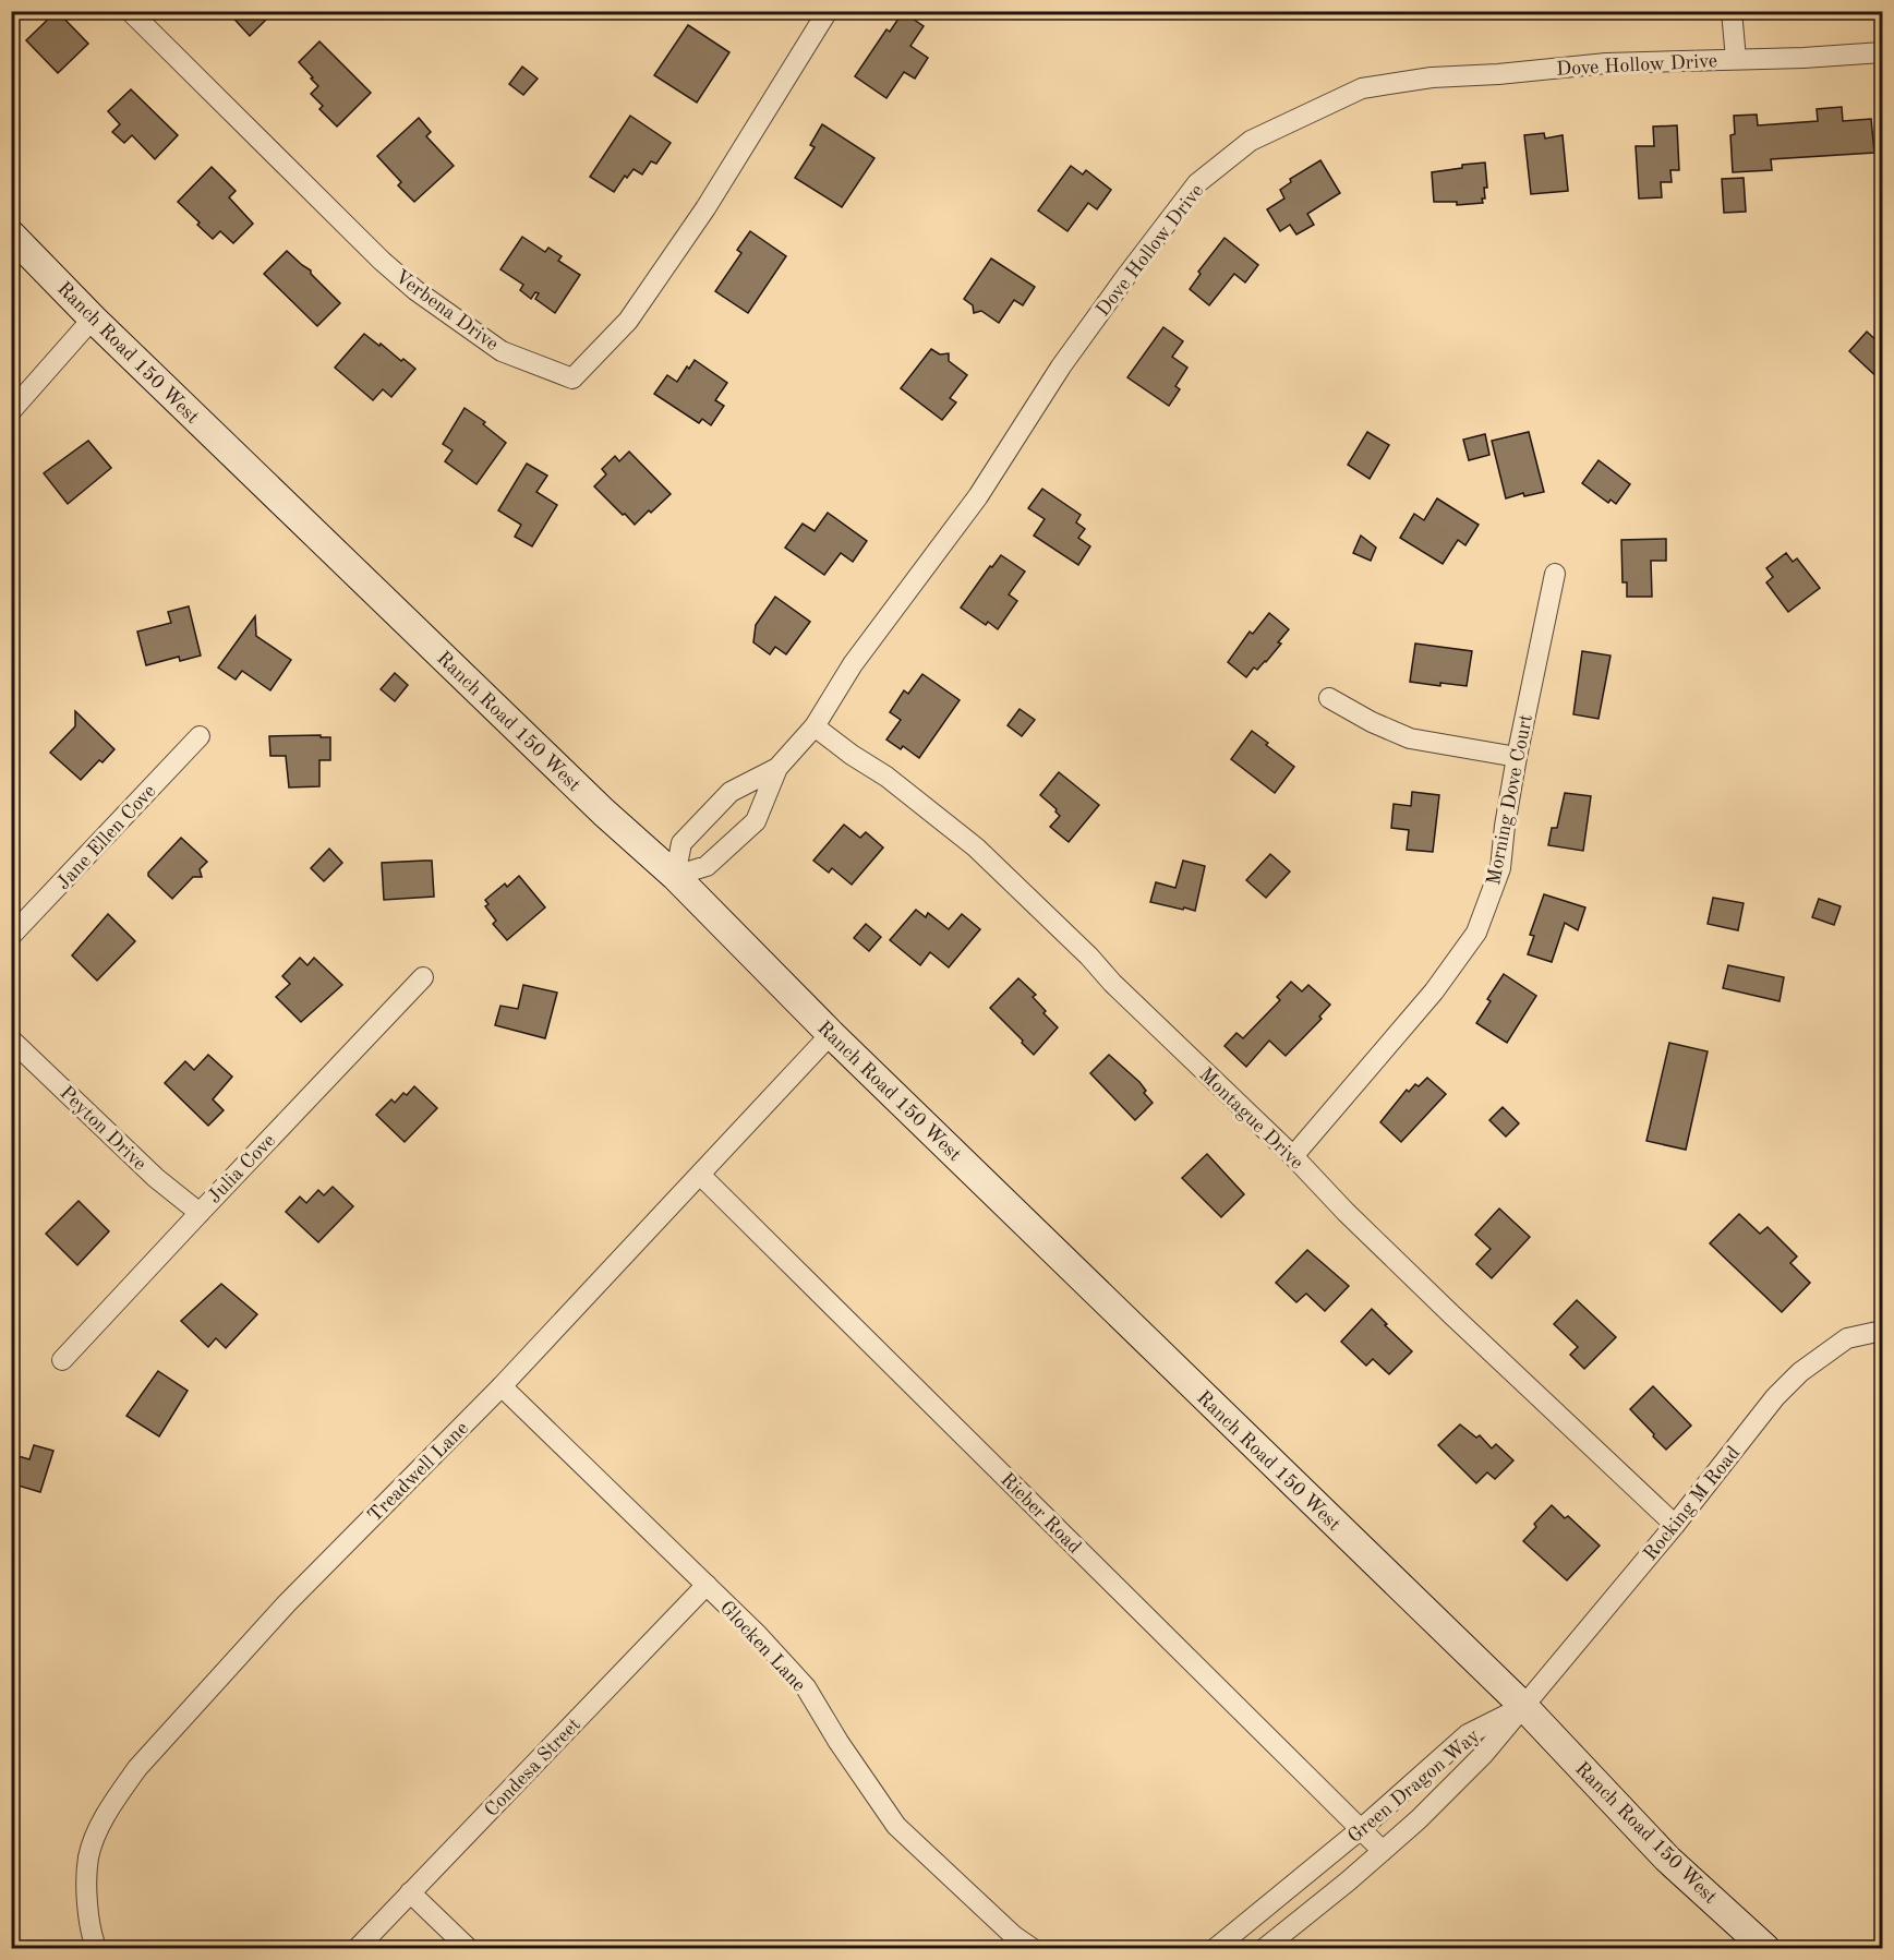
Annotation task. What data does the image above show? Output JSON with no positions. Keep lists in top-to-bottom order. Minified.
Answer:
{"streets":{"main road":["Ranch Road 150 West"],"street":["Dove Hollow Drive","Verbena Drive","Morning Dove Court","Jane Ellen Cove","Montague Drive","Peyton Drive","Julia Cove","Treadwell Lane","Rocking M Road","Rieber Road","Glocken Lane","Condesa Street","Green Dragon Way"]},"crossings":[["Dove Hollow Drive","Ranch Road 150 West"],["Dove Hollow Drive","Montague Drive"],["Ranch Road 150 West","Treadwell Lane"],["Ranch Road 150 West","Rocking M Road"],["Ranch Road 150 West","Green Dragon Way"],["Morning Dove Court","Montague Drive"],["Montague Drive","Rocking M Road"],["Peyton Drive","Julia Cove"],["Treadwell Lane","Rieber Road"],["Treadwell Lane","Glocken Lane"],["Rocking M Road","Green Dragon Way"],["Rieber Road","Green Dragon Way"],["Glocken Lane","Condesa Street"]]}
